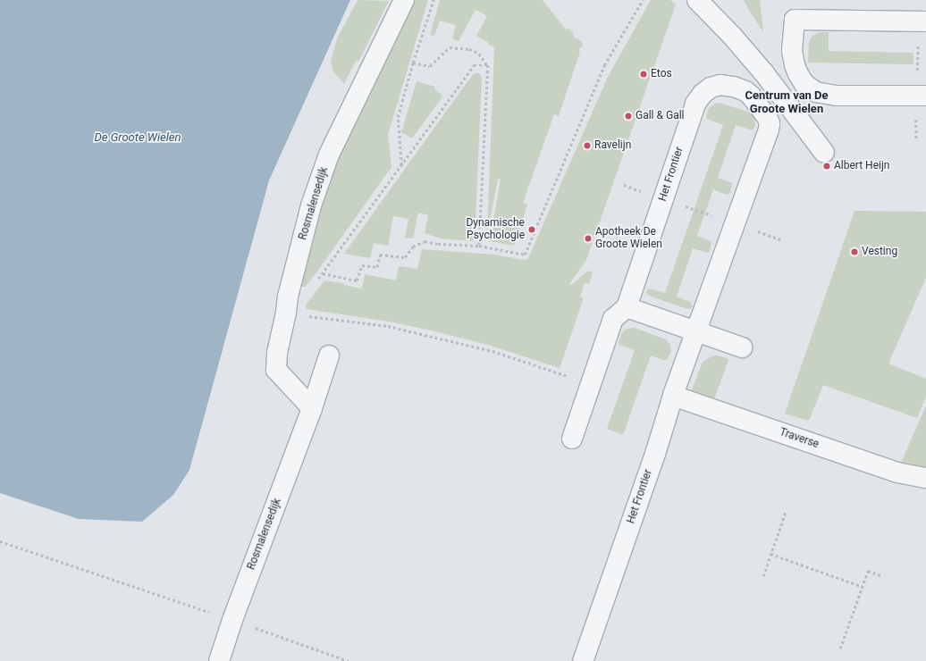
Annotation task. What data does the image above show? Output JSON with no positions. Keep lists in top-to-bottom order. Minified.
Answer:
{"streets":{"street":["Het Frontier","Rosmalensedijk","Traverse"]},"crossings":[["Het Frontier","Traverse"]],"districts":["Centrum van De Groote Wielen"],"water":["De Groote Wielen"],"places":["Etos","Gall & Gall","Ravelijn","Albert Heijn","Dynamische Psychologie","Apotheek De Groote Wielen","Vesting"]}
